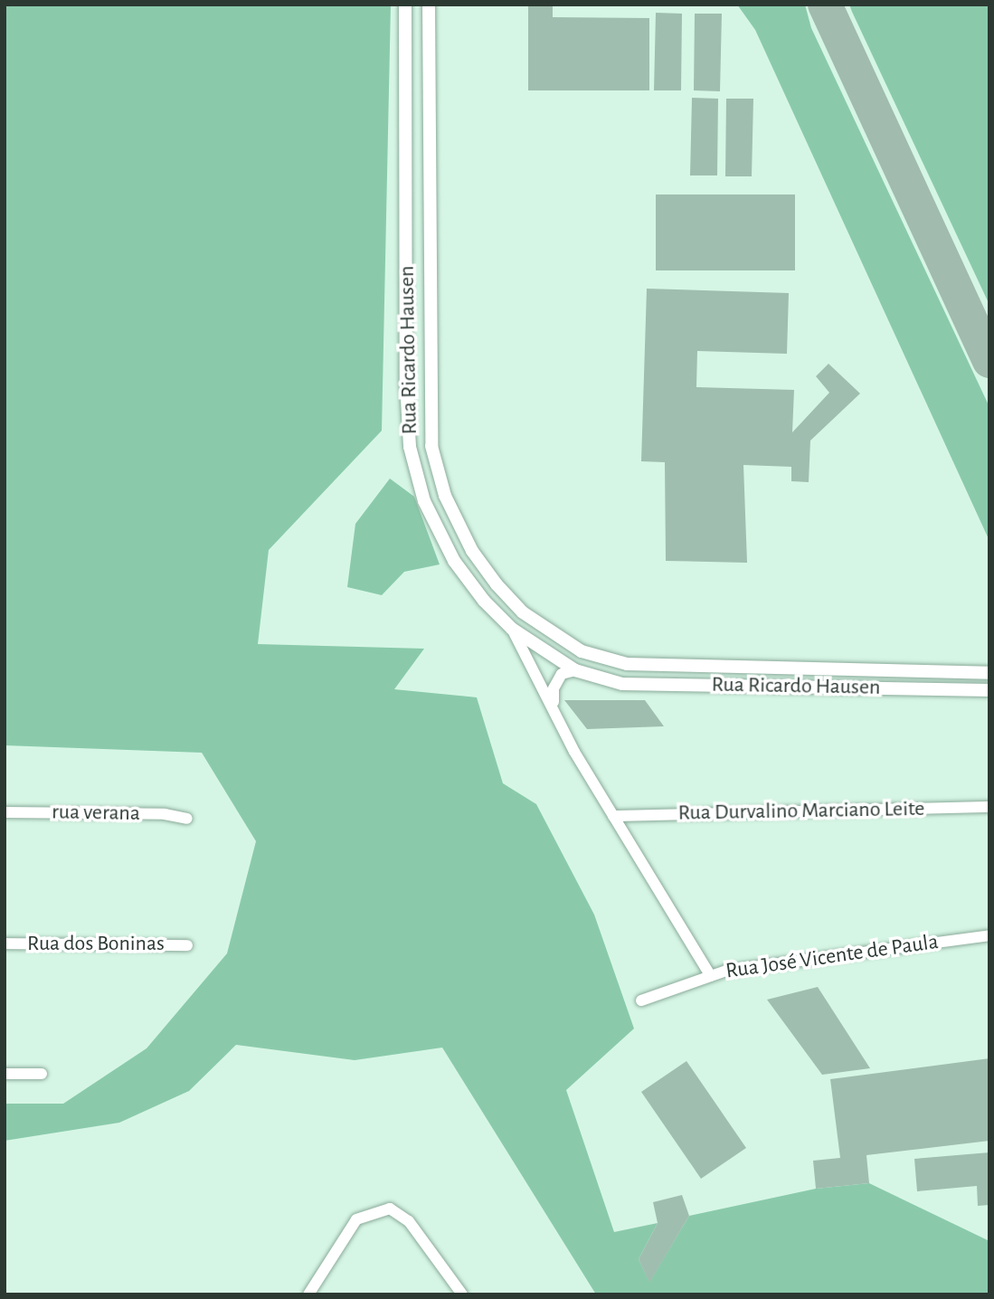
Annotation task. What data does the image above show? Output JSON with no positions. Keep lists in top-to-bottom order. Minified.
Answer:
{"streets":{"street":["Rua Ricardo Hausen","Rua Durvalino Marciano Leite","rua verana","Rua dos Boninas","Rua José Vicente de Paula"]}}
